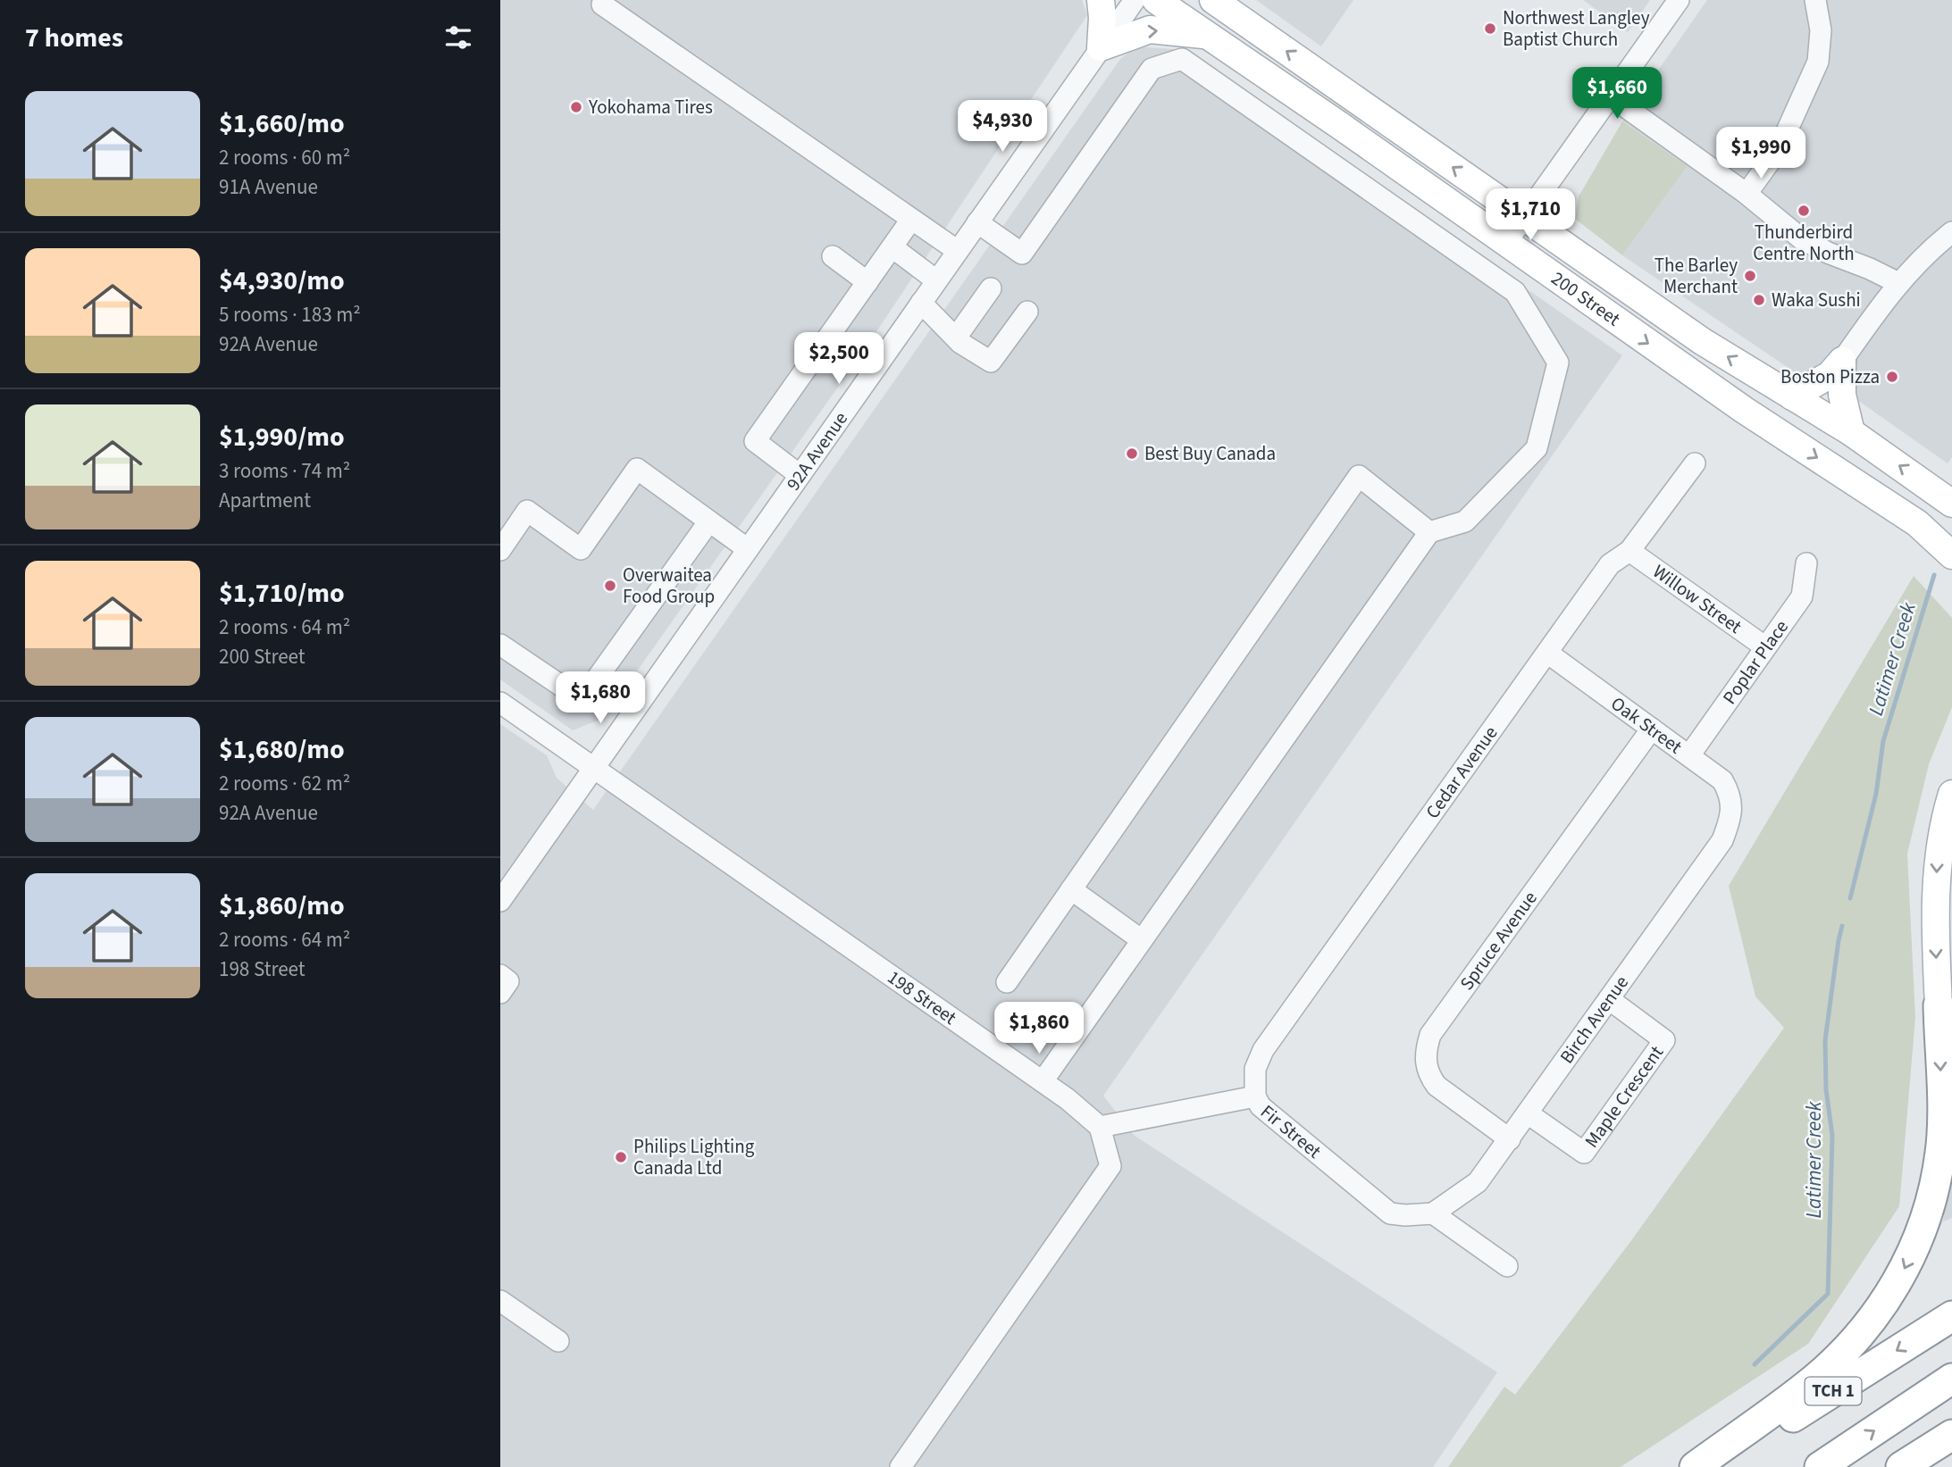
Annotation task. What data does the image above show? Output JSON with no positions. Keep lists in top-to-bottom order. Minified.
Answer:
{"streets":{"highway":["TCH 1"],"main road":["200 Street"],"street":["92A Avenue","Willow Street","Poplar Place","Oak Street","Cedar Avenue","Spruce Avenue","198 Street","Birch Avenue","Maple Crescent","Fir Street"]},"crossings":[["92A Avenue","198 Street"],["Willow Street","Poplar Place"],["Willow Street","Cedar Avenue"],["Poplar Place","Oak Street"],["Oak Street","Cedar Avenue"],["Oak Street","Spruce Avenue"],["Oak Street","Birch Avenue"],["Cedar Avenue","Fir Street"],["Spruce Avenue","Birch Avenue"],["198 Street","Fir Street"],["Birch Avenue","Maple Crescent"],["Birch Avenue","Fir Street"]],"water":["Latimer Creek"],"places":["Northwest Langley Baptist Church","Yokohama Tires","Thunderbird Centre North","The Barley Merchant","Waka Sushi","Boston Pizza","Best Buy Canada","Overwaitea Food Group","Philips Lighting Canada Ltd"],"page":{"heading":"7 homes","price":["$1,660","$4,930","$1,990","$1,710","$2,500","$1,680","$1,860"],"list":[{"name":"$1,660/mo","note":"2 rooms · 60 m² · 91A Avenue"},{"name":"$4,930/mo","note":"5 rooms · 183 m² · 92A Avenue"},{"name":"$1,990/mo","note":"3 rooms · 74 m² · Apartment"},{"name":"$1,710/mo","note":"2 rooms · 64 m² · 200 Street"},{"name":"$1,680/mo","note":"2 rooms · 62 m² · 92A Avenue"},{"name":"$1,860/mo","note":"2 rooms · 64 m² · 198 Street"}]}}
